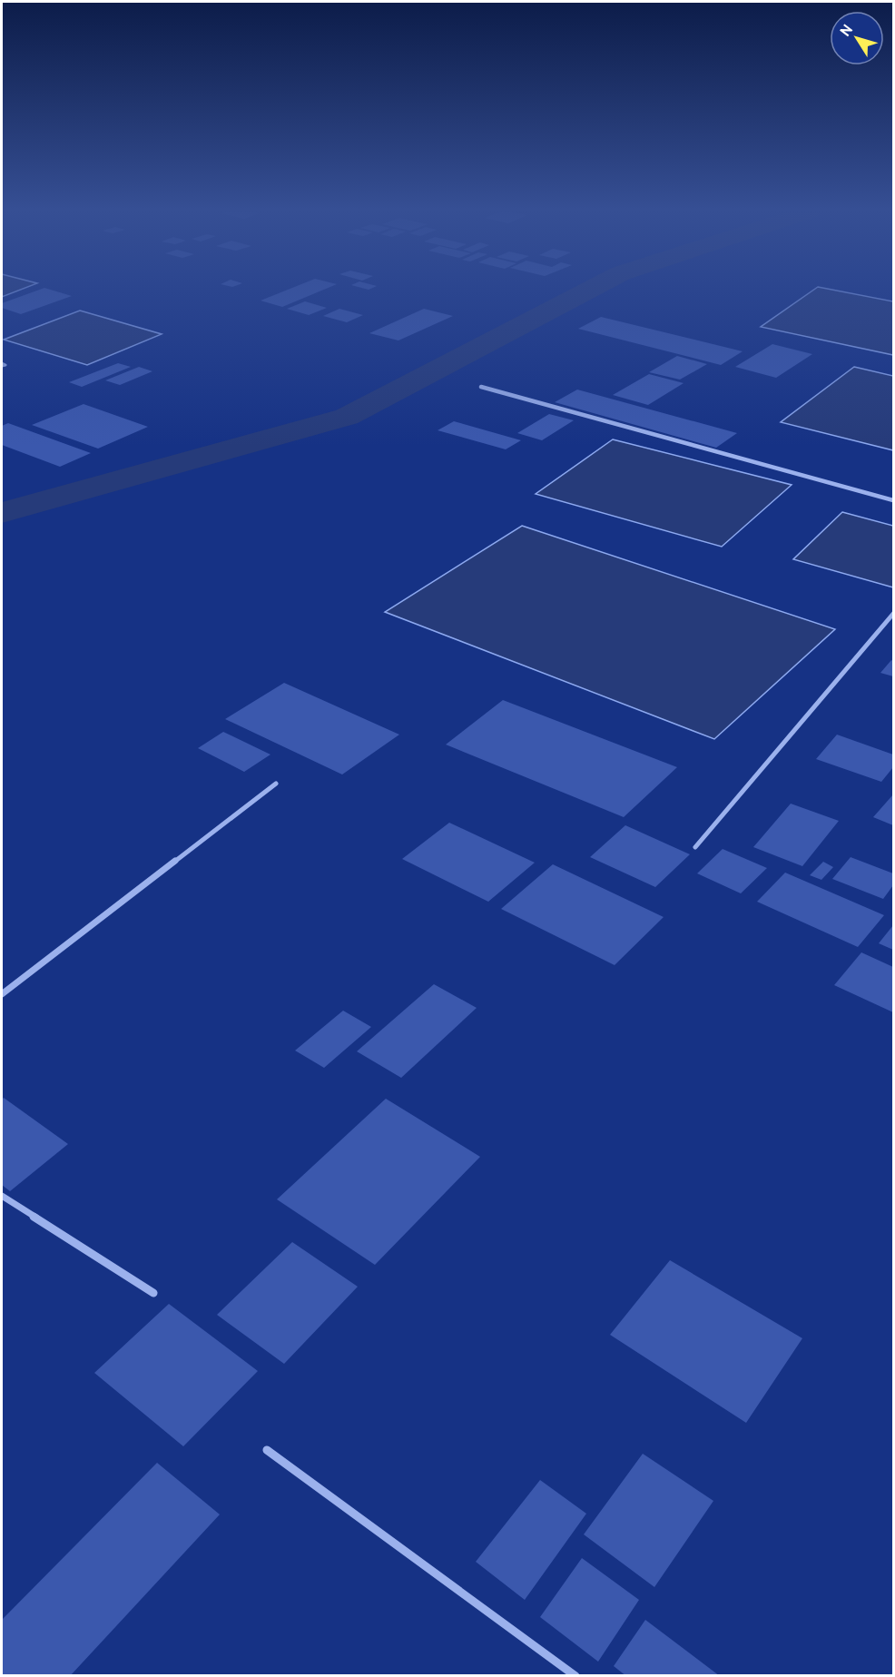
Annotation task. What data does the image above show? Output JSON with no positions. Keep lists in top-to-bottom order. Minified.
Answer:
{"north":"top left"}
